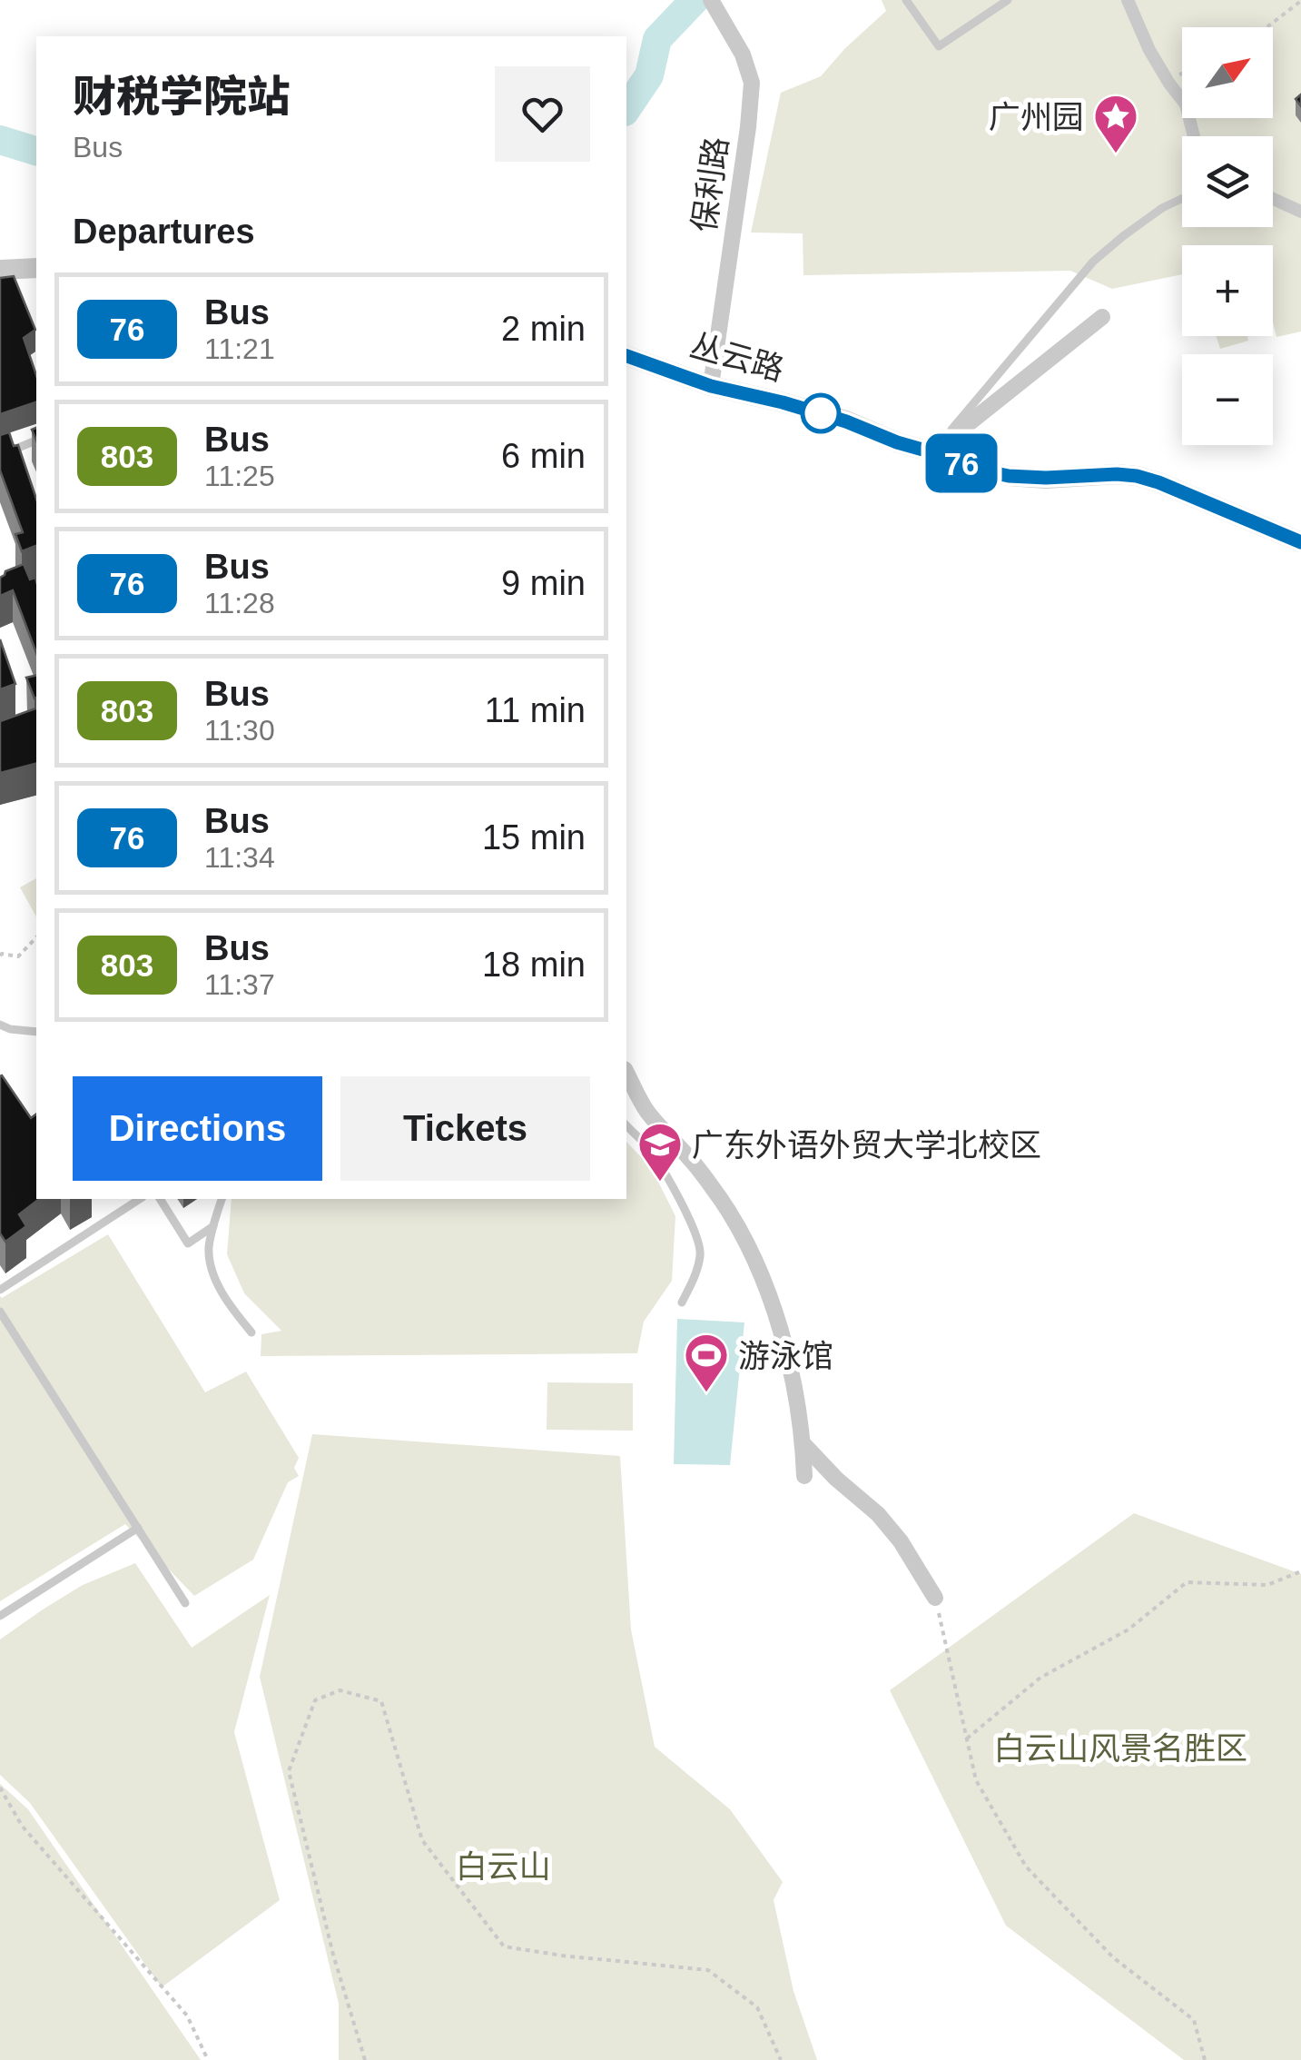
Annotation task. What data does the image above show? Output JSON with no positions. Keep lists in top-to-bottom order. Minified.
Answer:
{"streets":{"street":["保利路","丛云路"]},"crossings":[["保利路","丛云路"]],"parks":["白云山风景名胜区","白云山"],"places":{"place":["广州园"],"school or university":["广东外语外贸大学北校区"],"sports":["游泳馆"]},"lines":["bus line 76"],"north":"top right","page":{"on_map":"76","map_buttons":["+","−"],"heading":[["财税学院站","Bus"],"Departures"],"list":[{"mark":"76","name":"Bus","note":"11:21","value":"2 min"},{"mark":"803","name":"Bus","note":"11:25","value":"6 min"},{"mark":"76","name":"Bus","note":"11:28","value":"9 min"},{"mark":"803","name":"Bus","note":"11:30","value":"11 min"},{"mark":"76","name":"Bus","note":"11:34","value":"15 min"},{"mark":"803","name":"Bus","note":"11:37","value":"18 min"}],"buttons":["Directions","Tickets"]}}
